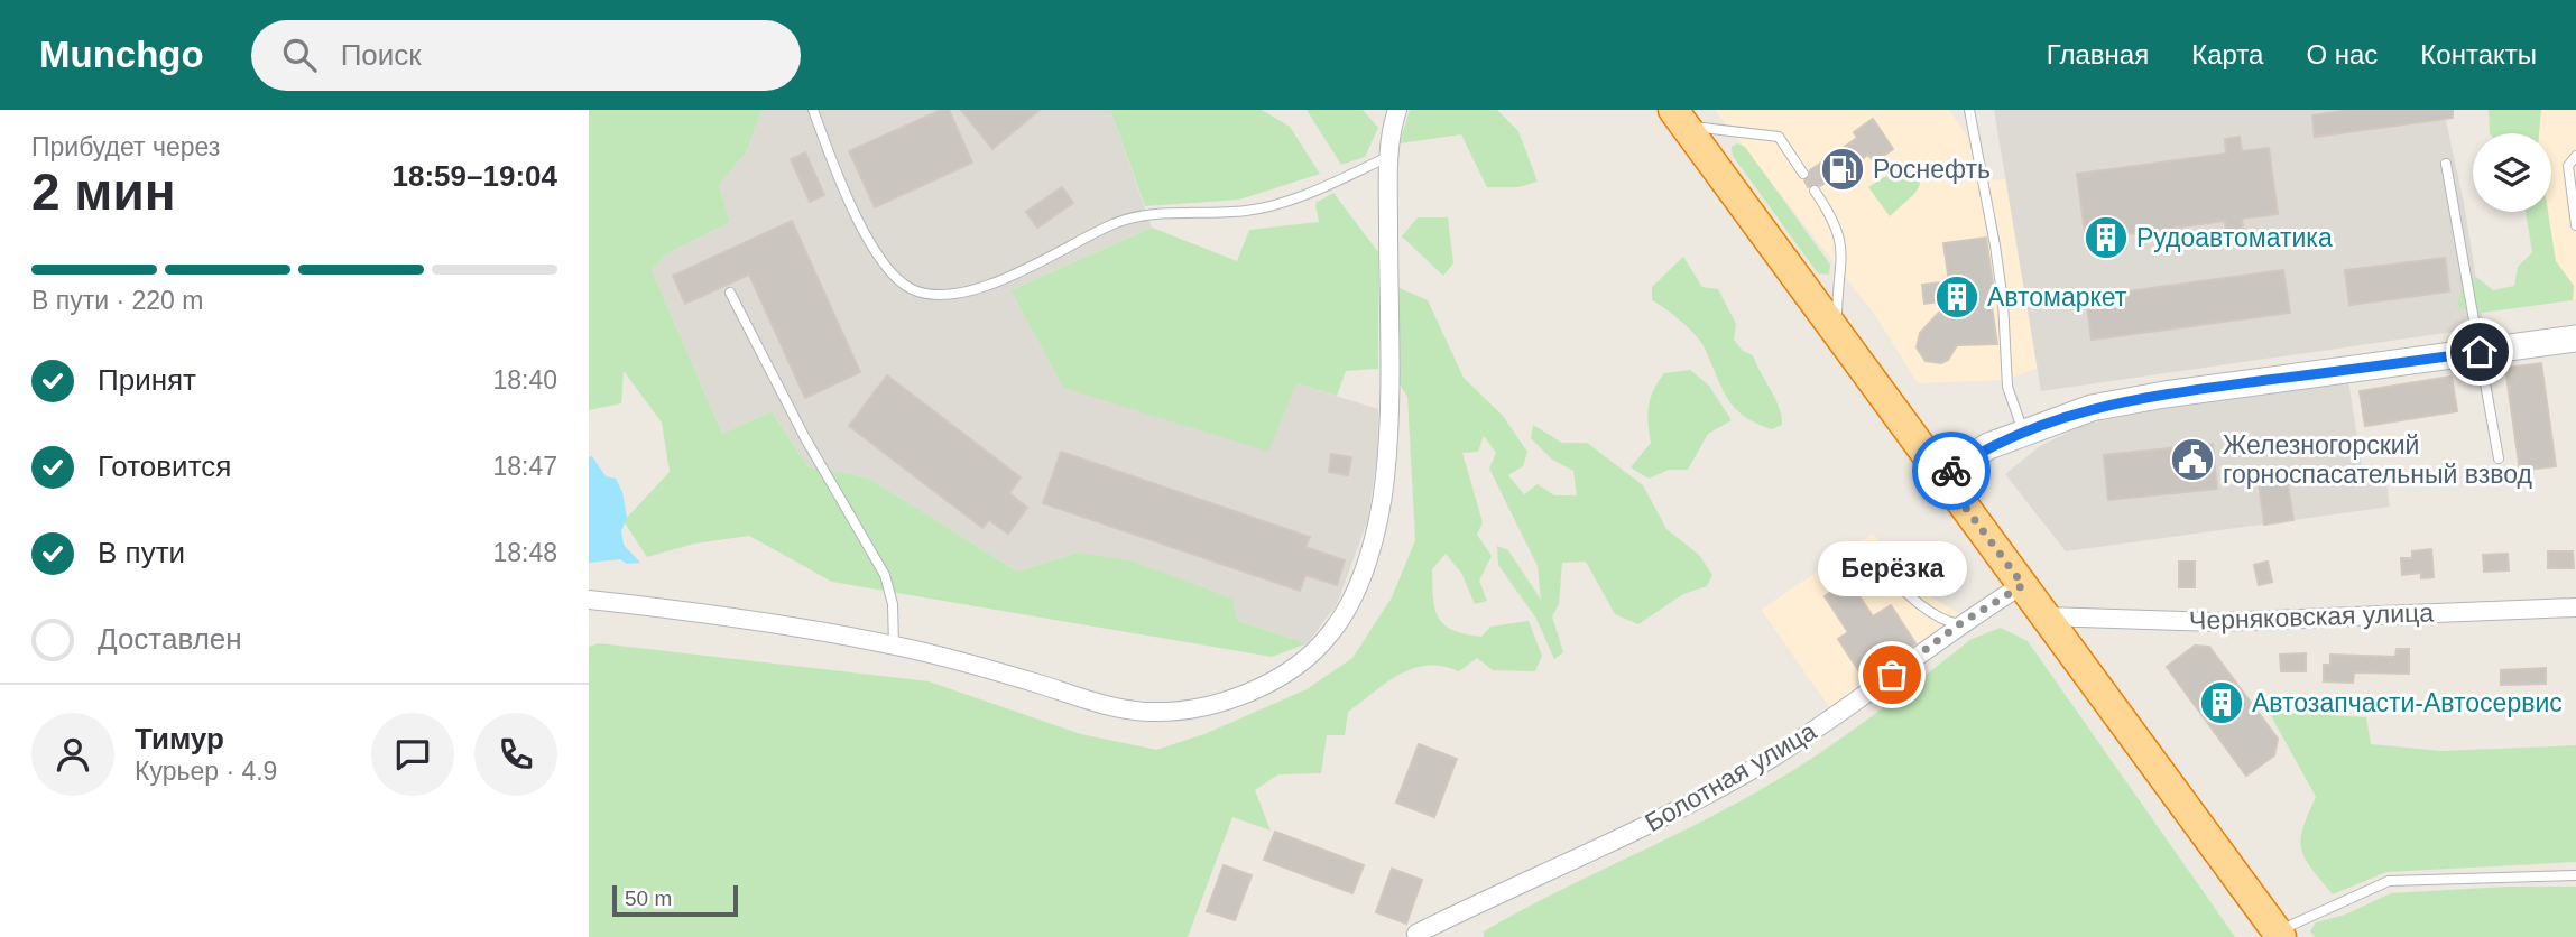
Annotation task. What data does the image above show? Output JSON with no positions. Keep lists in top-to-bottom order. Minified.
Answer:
{"streets":{"street":["Черняковская улица","Болотная улица"]},"places":{"fuel station":["Роснефть"],"building":["Рудоавтоматика","Автомаркет","Автозапчасти-Автосервис"],"public building":["Железногорский горноспасательный взвод"],"other":["Берёзка"]},"scale_bar":"50 m","page":{"header":"Munchgo","search":"Поиск","nav":["Главная","Карта","О нас","Контакты"],"heading":["2 мин","Прибудет через","18:59–19:04"],"panel":["Тимур","Курьер · 4.9"],"bar":"В пути · 220 m","list":[["Принят","18:40"],["Готовится","18:47"],["В пути","18:48"],"Доставлен"],"bubble":"Берёзка","scale":"50 m"}}
